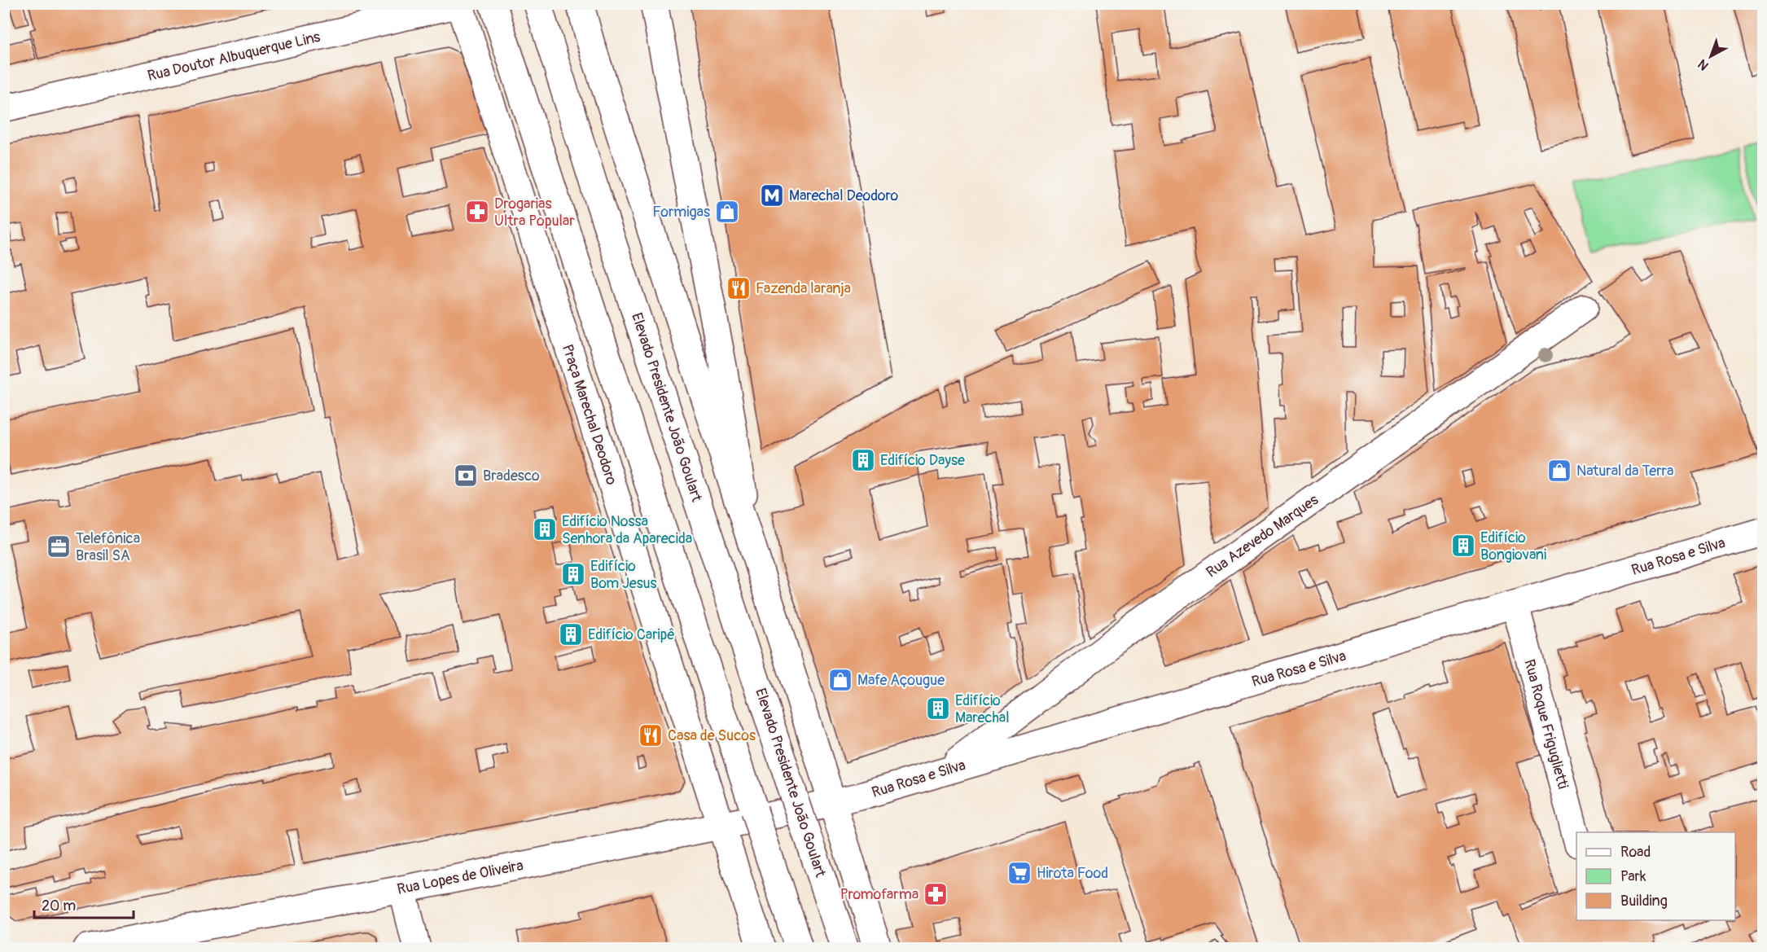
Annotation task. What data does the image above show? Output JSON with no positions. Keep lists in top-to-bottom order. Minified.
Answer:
{"streets":{"main road":["Rua Doutor Albuquerque Lins","Elevado Presidente João Goulart","Praça Marechal Deodoro","Rua Azevedo Marques","Rua Rosa e Silva","Rua Roque Friguglietti","Rua Lopes de Oliveira"]},"crossings":[["Rua Doutor Albuquerque Lins","Praça Marechal Deodoro"],["Praça Marechal Deodoro","Rua Lopes de Oliveira"],["Rua Azevedo Marques","Rua Rosa e Silva"],["Rua Rosa e Silva","Rua Roque Friguglietti"],["Rua Rosa e Silva","Rua Lopes de Oliveira"]],"places":{"metro station":["Marechal Deodoro"],"pharmacy":["Drogarias Ultra Popular","Promofarma"],"shop":["Formigas","Natural da Terra","Mafe Açougue"],"restaurant":["Fazenda laranja","Casa de Sucos"],"building":["Edifício Dayse","Edifício Nossa Senhora da Aparecida","Edifício Bongiovani","Edifício Bom Jesus","Edifício Caripê","Edifício Marechal"],"bank":["Bradesco"],"office":["Telefônica Brasil SA"],"supermarket":["Hirota Food"]},"legend":["Road","Park","Building"],"scale_bar":"20 m","north":"bottom left"}
